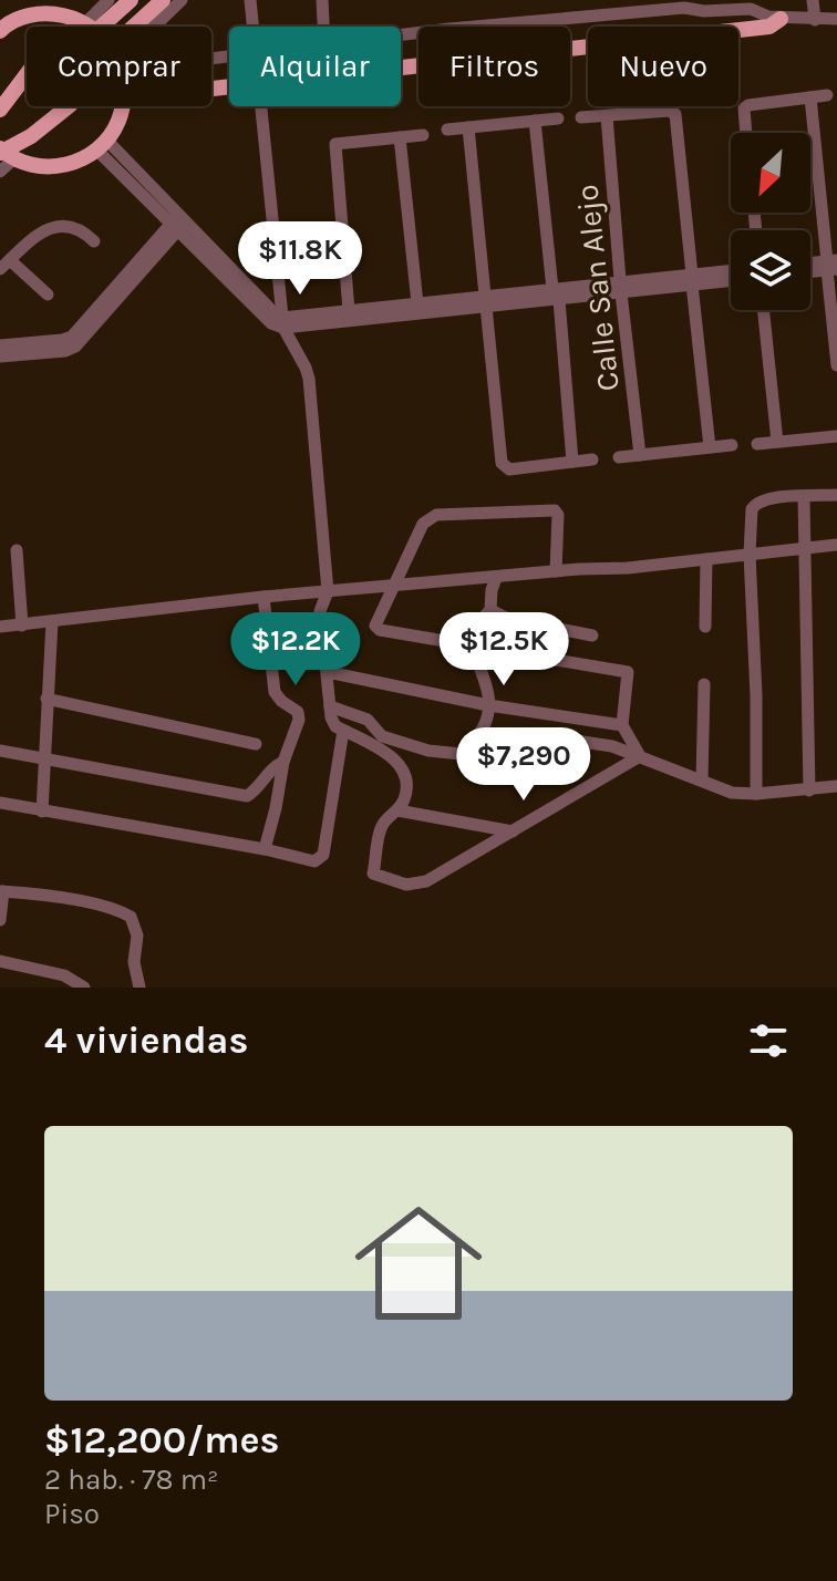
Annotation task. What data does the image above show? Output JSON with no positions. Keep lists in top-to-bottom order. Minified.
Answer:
{"streets":{"street":["Calle San Alejo"]},"north":"bottom left","page":{"chip":["Comprar","Alquilar","Filtros","Nuevo"],"price":["$11.8K","$12.2K","$12.5K","$7,290"],"heading":"4 viviendas","list":[{"name":"$12,200/mes","note":"2 hab. · 78 m² · Piso"}]}}
